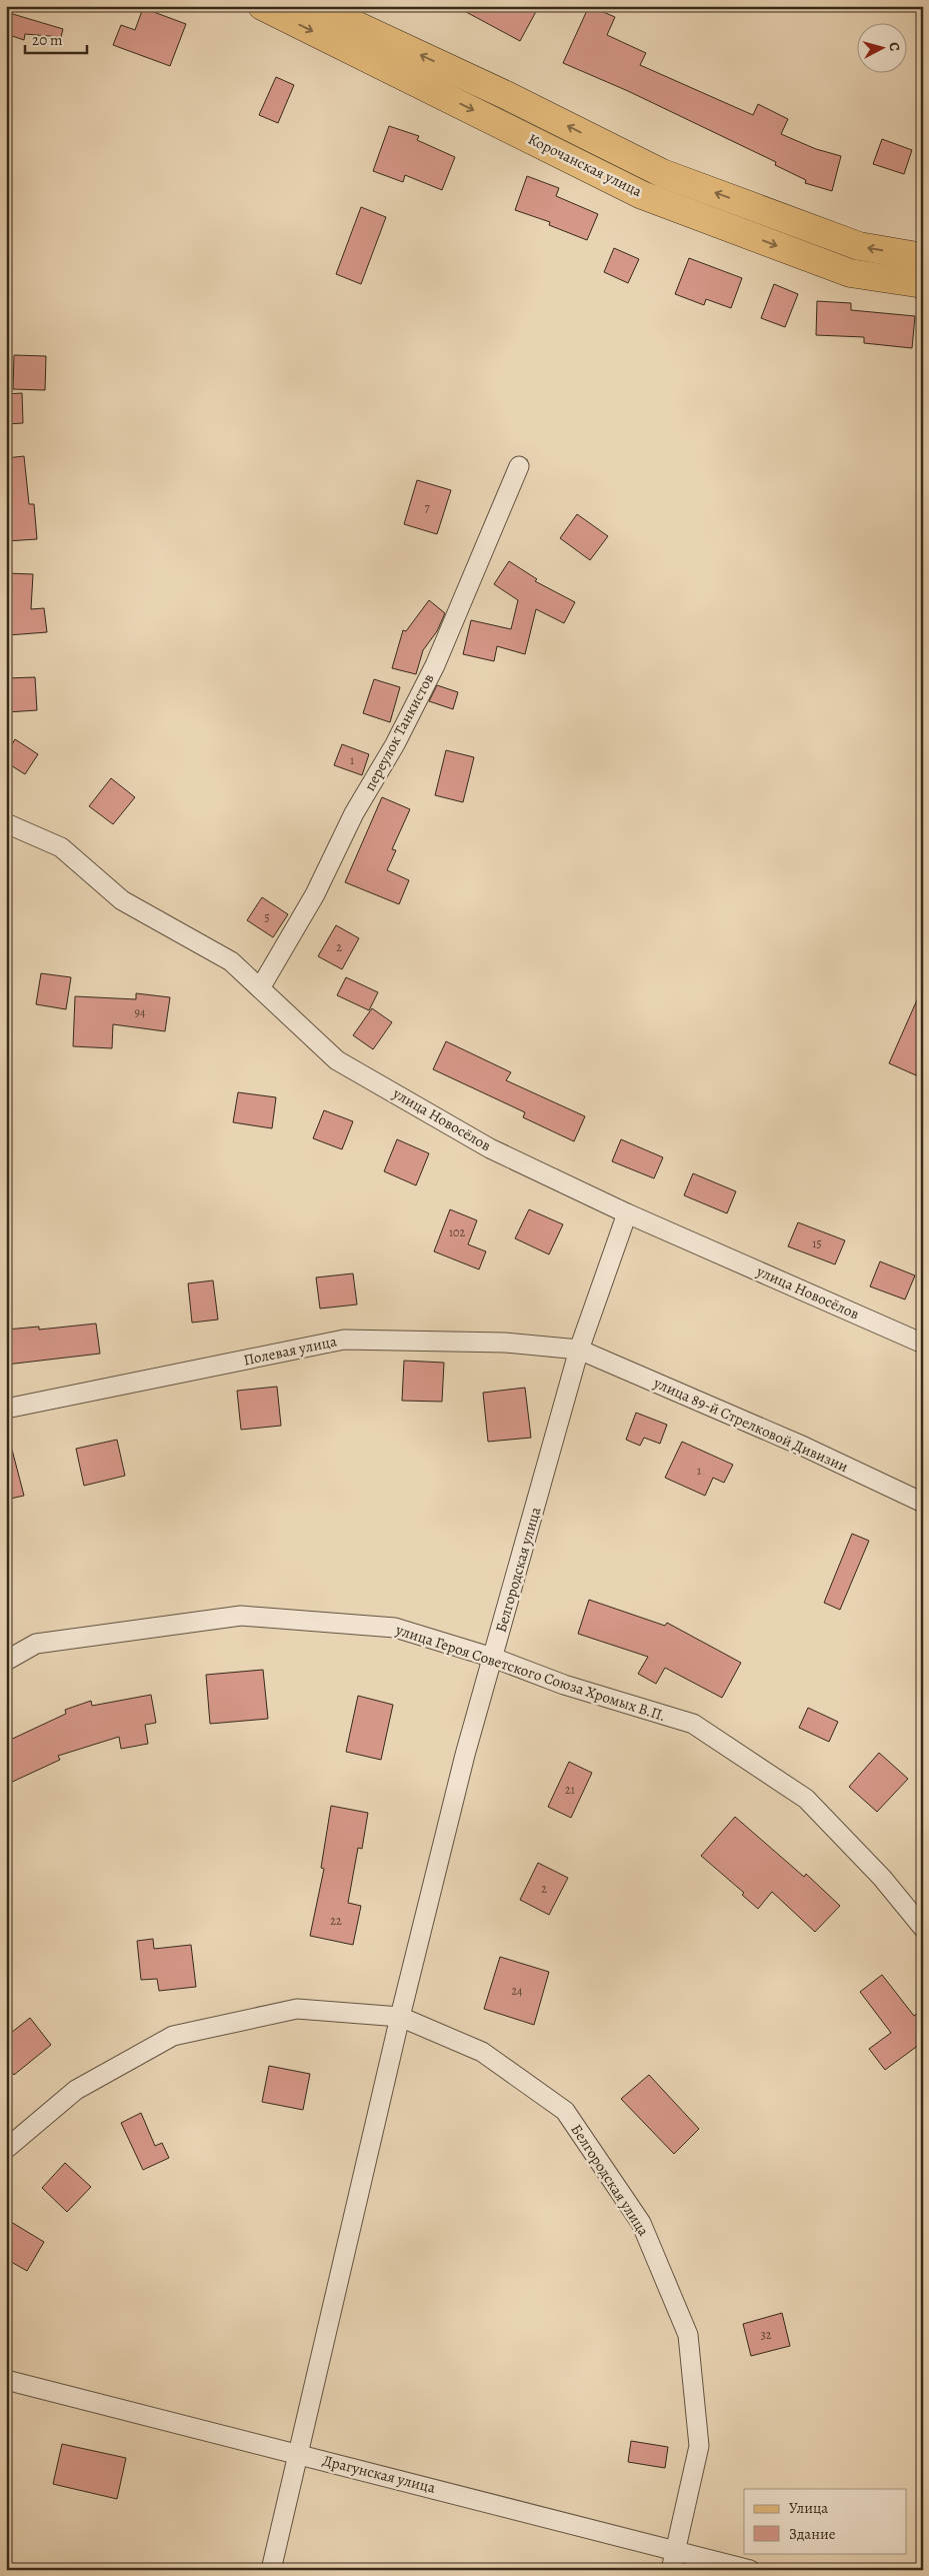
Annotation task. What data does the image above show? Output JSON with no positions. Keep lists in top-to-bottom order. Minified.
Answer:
{"streets":{"main road":["Корочанская улица"],"street":["переулок Танкистов","улица Новосёлов","Полевая улица","улица 89-й Стрелковой Дивизии","Белгородская улица","улица Героя Советского Союза Хромых В.П.","Драгунская улица"]},"crossings":[["переулок Танкистов","улица Новосёлов"],["улица Новосёлов","Белгородская улица"],["Полевая улица","улица 89-й Стрелковой Дивизии"],["Полевая улица","Белгородская улица"],["улица 89-й Стрелковой Дивизии","Белгородская улица"],["Белгородская улица","улица Героя Советского Союза Хромых В.П."],["Белгородская улица","Драгунская улица"]],"house_numbers":["7","1","5","2","94","102","15","1","21","2","22","24","32"],"legend":["Улица","Здание"],"scale_bar":"20 m","north":"right"}
